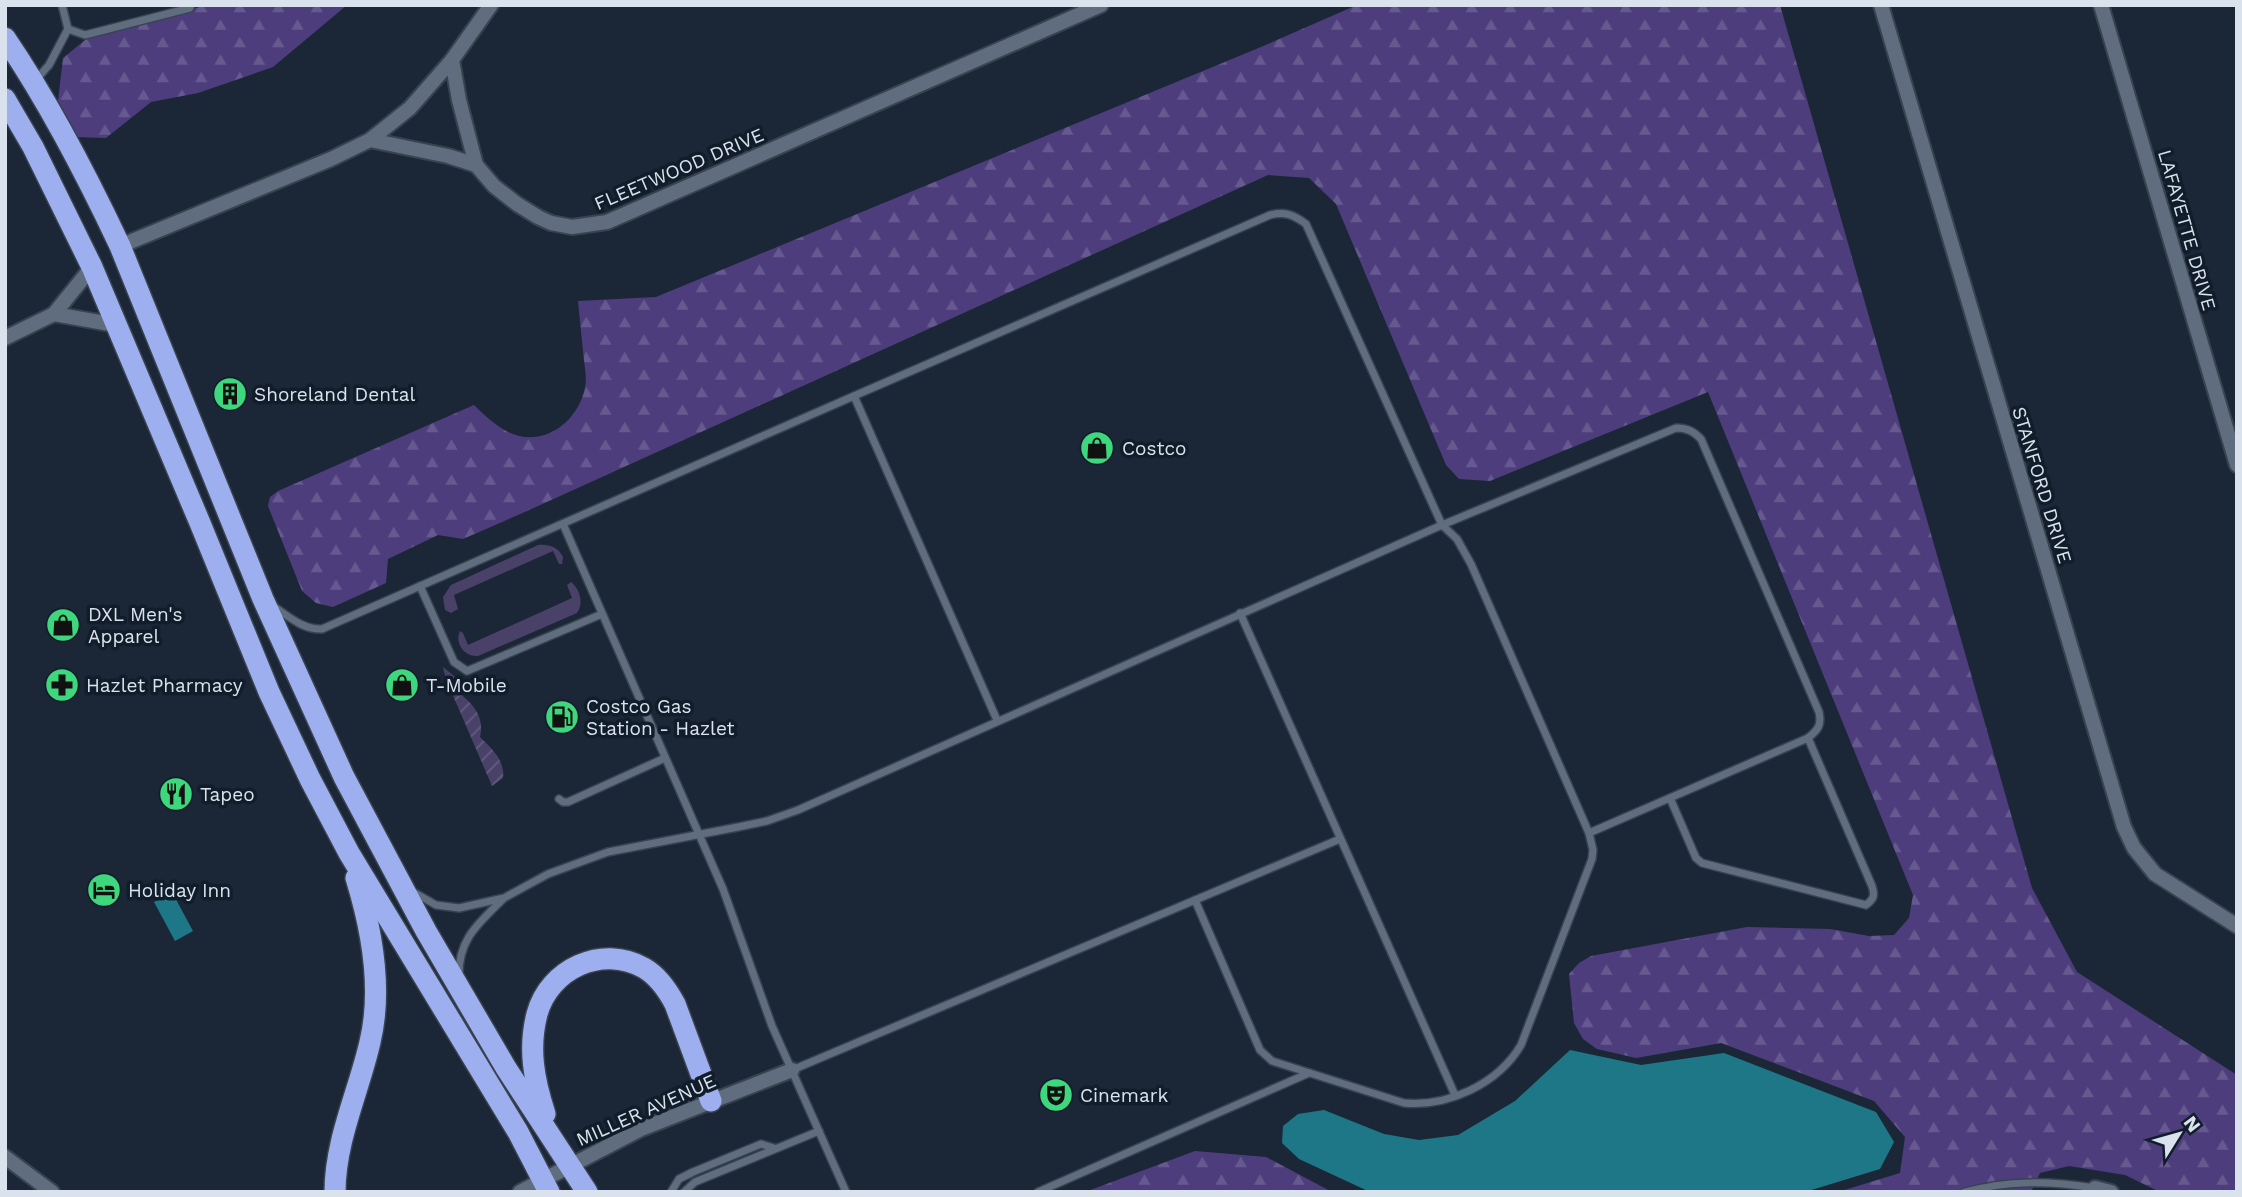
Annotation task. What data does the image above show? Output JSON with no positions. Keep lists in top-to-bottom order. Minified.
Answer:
{"streets":{"street":["FLEETWOOD DRIVE","LAFAYETTE DRIVE","STANFORD DRIVE","MILLER AVENUE"]},"places":{"building":["Shoreland Dental"],"shop":["Costco","DXL Men's Apparel","T-Mobile"],"pharmacy":["Hazlet Pharmacy"],"fuel station":["Costco Gas Station - Hazlet"],"restaurant":["Tapeo"],"hotel":["Holiday Inn"],"theatre":["Cinemark"]},"north":"top right"}
